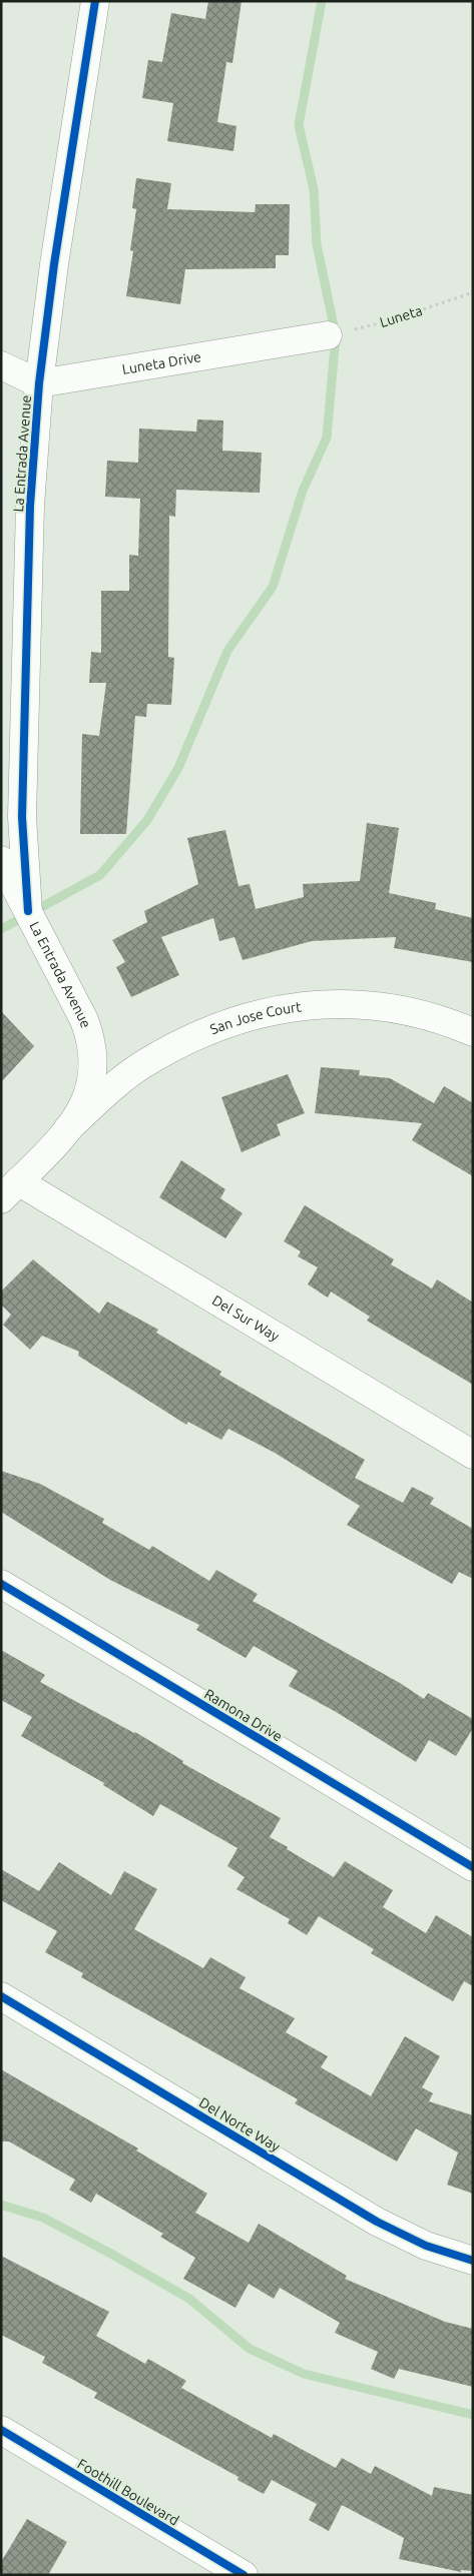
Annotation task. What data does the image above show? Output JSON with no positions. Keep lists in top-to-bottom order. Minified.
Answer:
{"streets":{"street":["Luneta Drive","La Entrada Avenue","San Jose Court","Del Sur Way","Ramona Drive","Del Norte Way","Foothill Boulevard"],"path":["Luneta"]},"crossings":[["Luneta","Luneta Drive"],["Luneta Drive","La Entrada Avenue"],["La Entrada Avenue","San Jose Court"],["La Entrada Avenue","Del Sur Way"]]}
